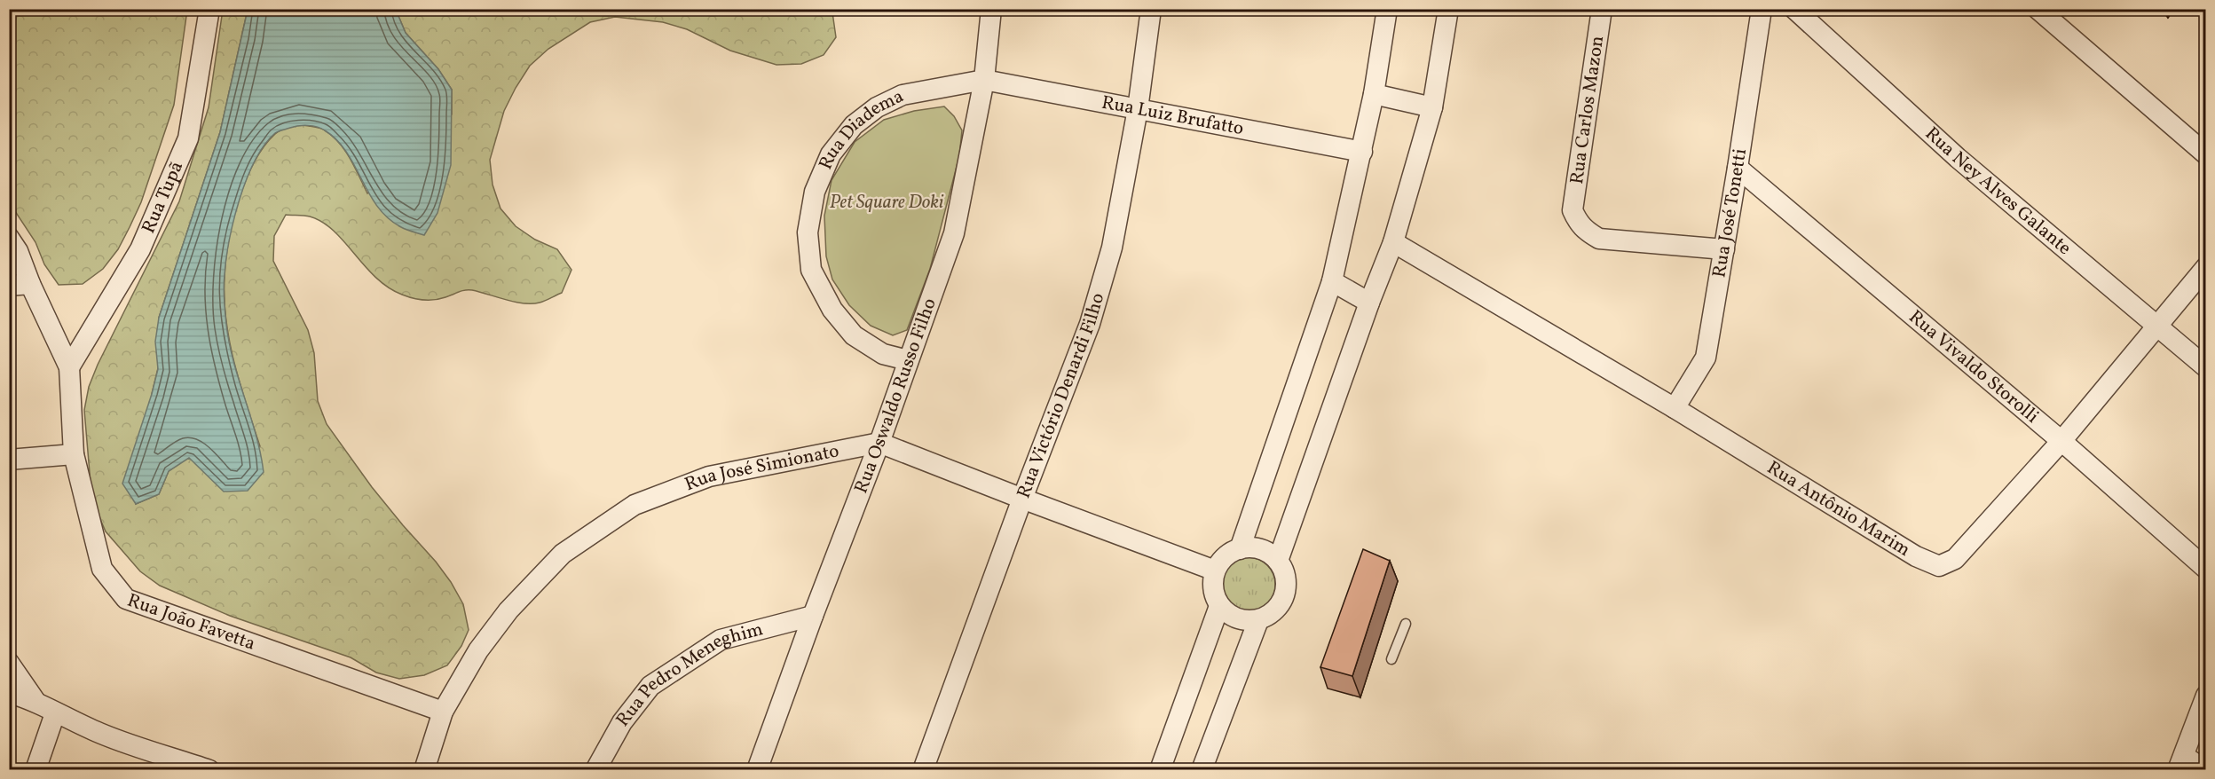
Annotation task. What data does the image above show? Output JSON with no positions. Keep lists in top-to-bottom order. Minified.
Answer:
{"streets":{"street":["Rua Carlos Mazon","Rua Luiz Brufatto","Rua Diadema","Rua Ney Alves Galante","Rua Tupã","Rua José Tonetti","Rua Vivaldo Storolli","Rua Oswaldo Russo Filho","Rua Victório Denardi Filho","Rua José Simionato","Rua Antônio Marim","Rua João Favetta","Rua Pedro Meneghim"]},"crossings":[["Rua Carlos Mazon","Rua José Tonetti"],["Rua Luiz Brufatto","Rua Diadema"],["Rua Luiz Brufatto","Rua Oswaldo Russo Filho"],["Rua Luiz Brufatto","Rua Victório Denardi Filho"],["Rua Diadema","Rua Oswaldo Russo Filho"],["Rua Ney Alves Galante","Rua Antônio Marim"],["Rua Tupã","Rua João Favetta"],["Rua José Tonetti","Rua Vivaldo Storolli"],["Rua José Tonetti","Rua Antônio Marim"],["Rua Vivaldo Storolli","Rua Antônio Marim"],["Rua Oswaldo Russo Filho","Rua José Simionato"],["Rua Oswaldo Russo Filho","Rua Pedro Meneghim"],["Rua José Simionato","Rua João Favetta"]],"parks":["Pet Square Doki"]}
